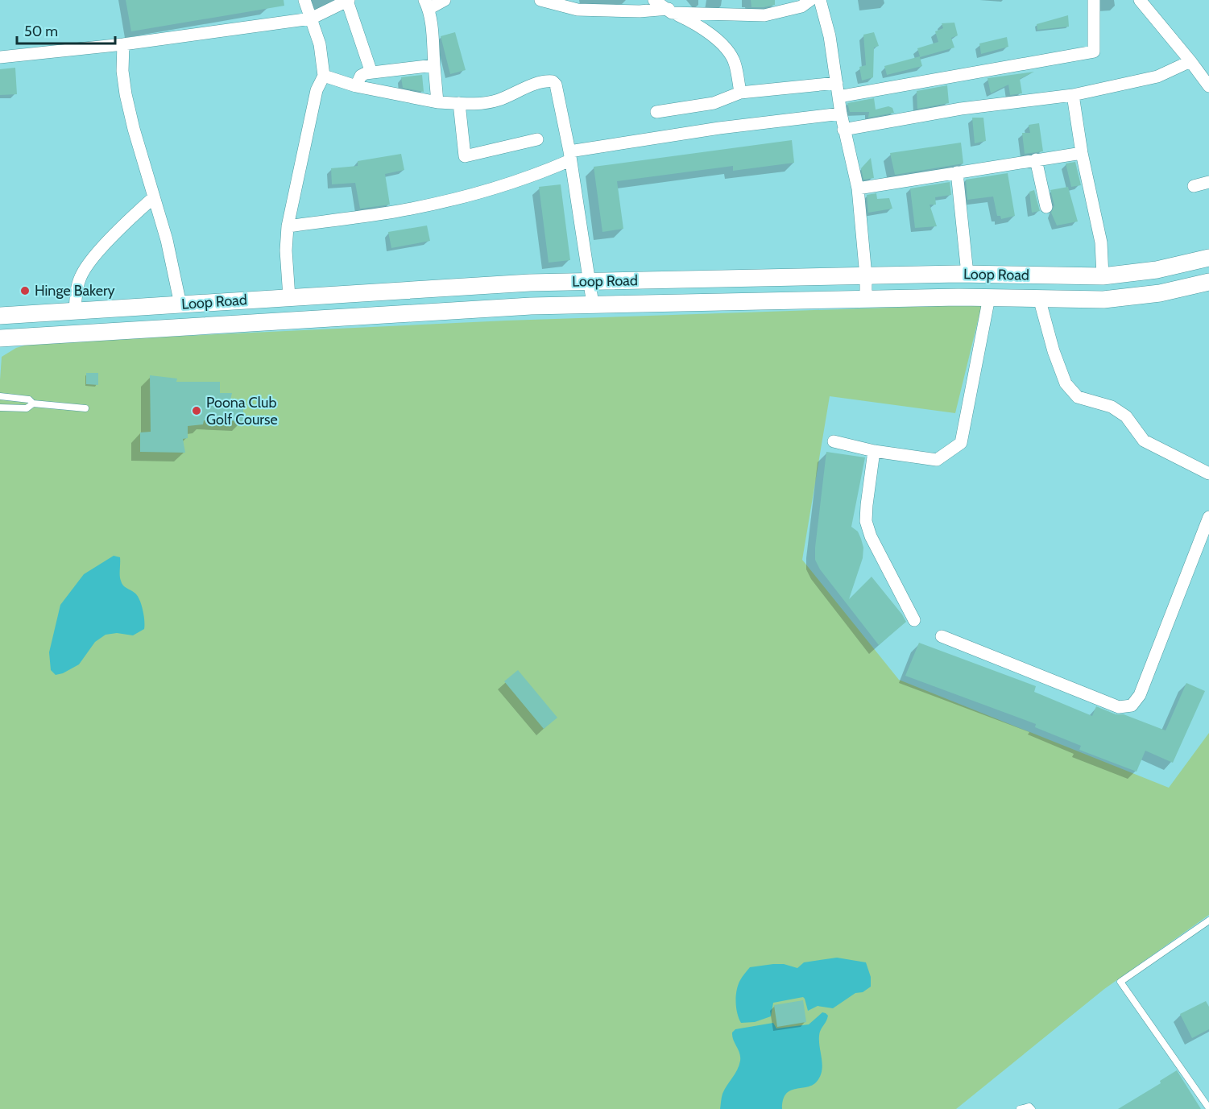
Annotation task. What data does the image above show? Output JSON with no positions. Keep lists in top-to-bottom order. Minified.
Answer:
{"streets":{"main road":["Loop Road"]},"places":["Hinge Bakery","Poona Club Golf Course"],"scale_bar":"50 m"}
